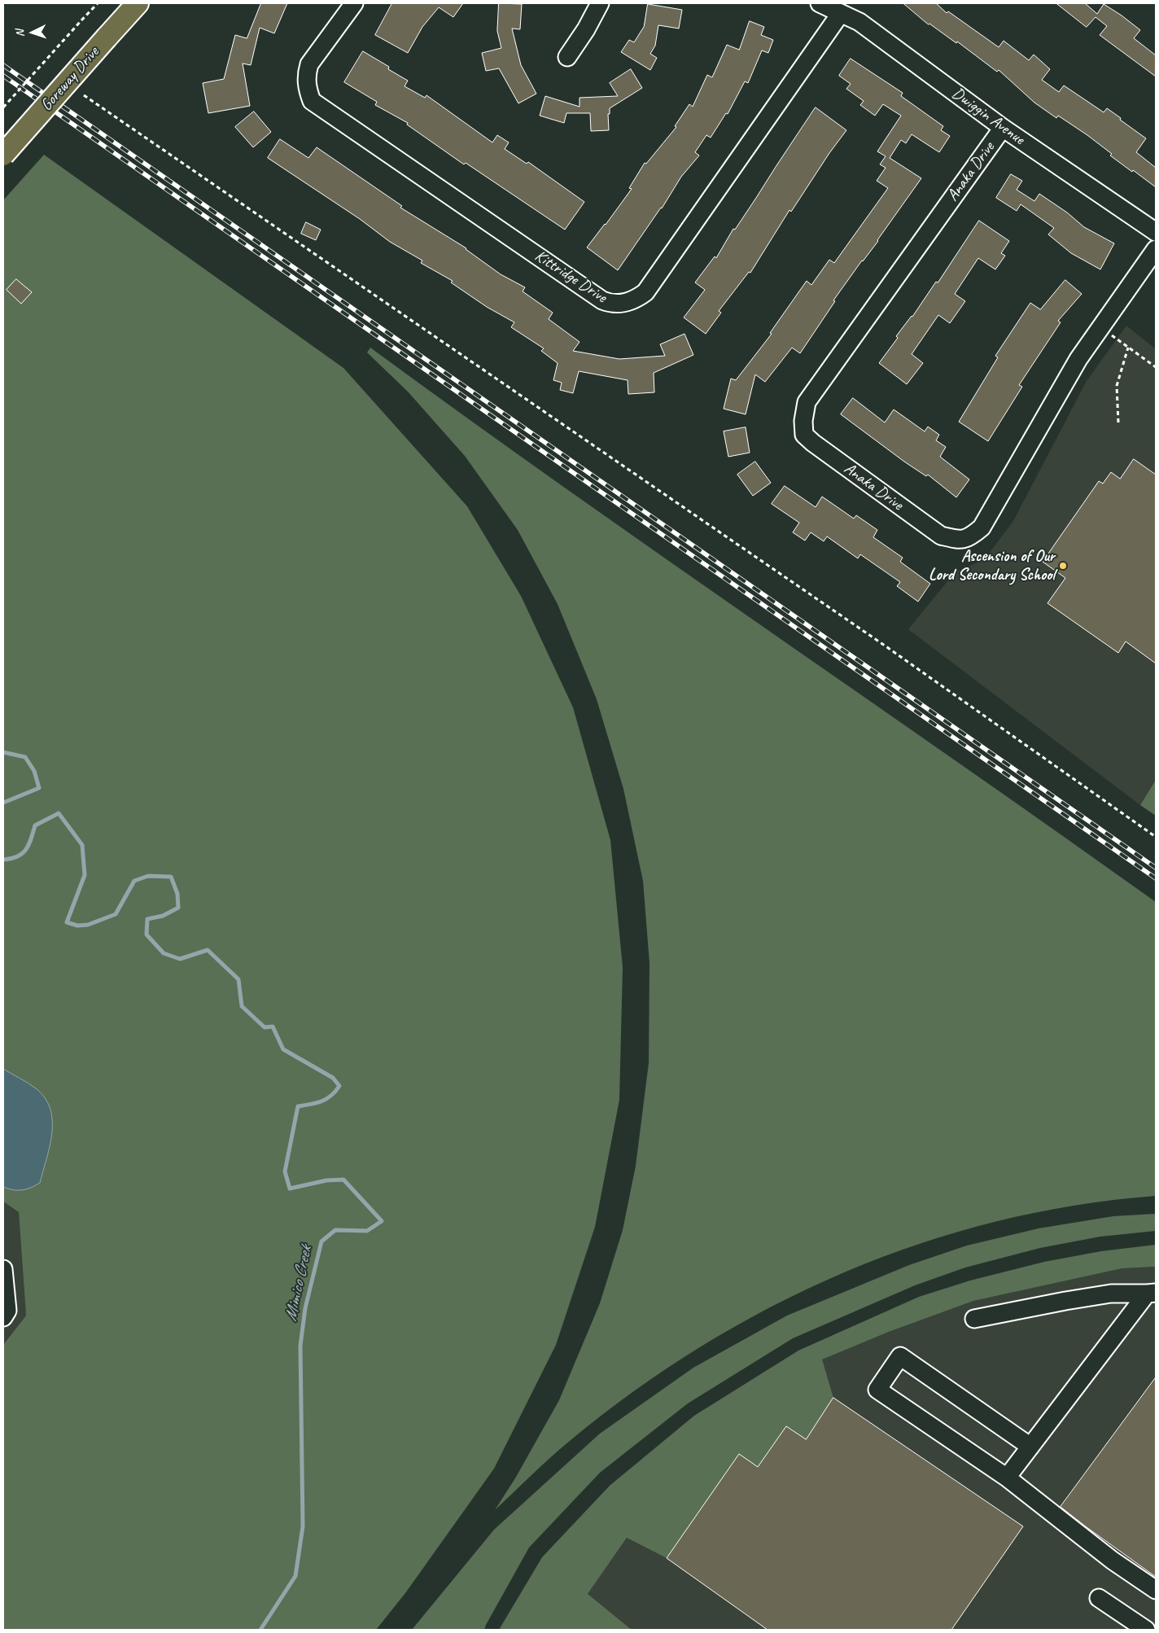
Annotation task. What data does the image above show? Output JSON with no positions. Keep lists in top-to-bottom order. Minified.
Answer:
{"streets":{"main road":["Goreway Drive"],"street":["Dwiggin Avenue","Anaka Drive","Kittridge Drive"]},"crossings":[["Dwiggin Avenue","Anaka Drive"],["Dwiggin Avenue","Kittridge Drive"]],"water":["Mimico Creek"],"places":["Ascension of Our Lord Secondary School"],"north":"left"}
